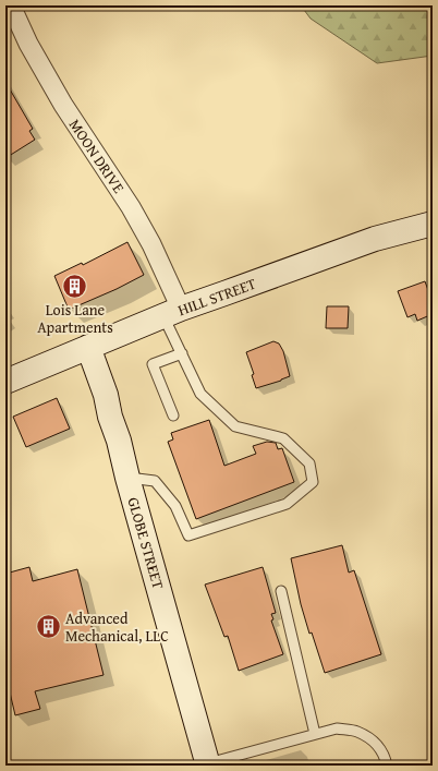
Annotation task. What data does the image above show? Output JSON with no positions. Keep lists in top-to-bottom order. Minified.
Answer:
{"streets":{"street":["MOON DRIVE","HILL STREET","GLOBE STREET"]},"crossings":[["MOON DRIVE","HILL STREET"],["HILL STREET","GLOBE STREET"]],"places":{"building":["Lois Lane Apartments","Advanced Mechanical, LLC"]}}
